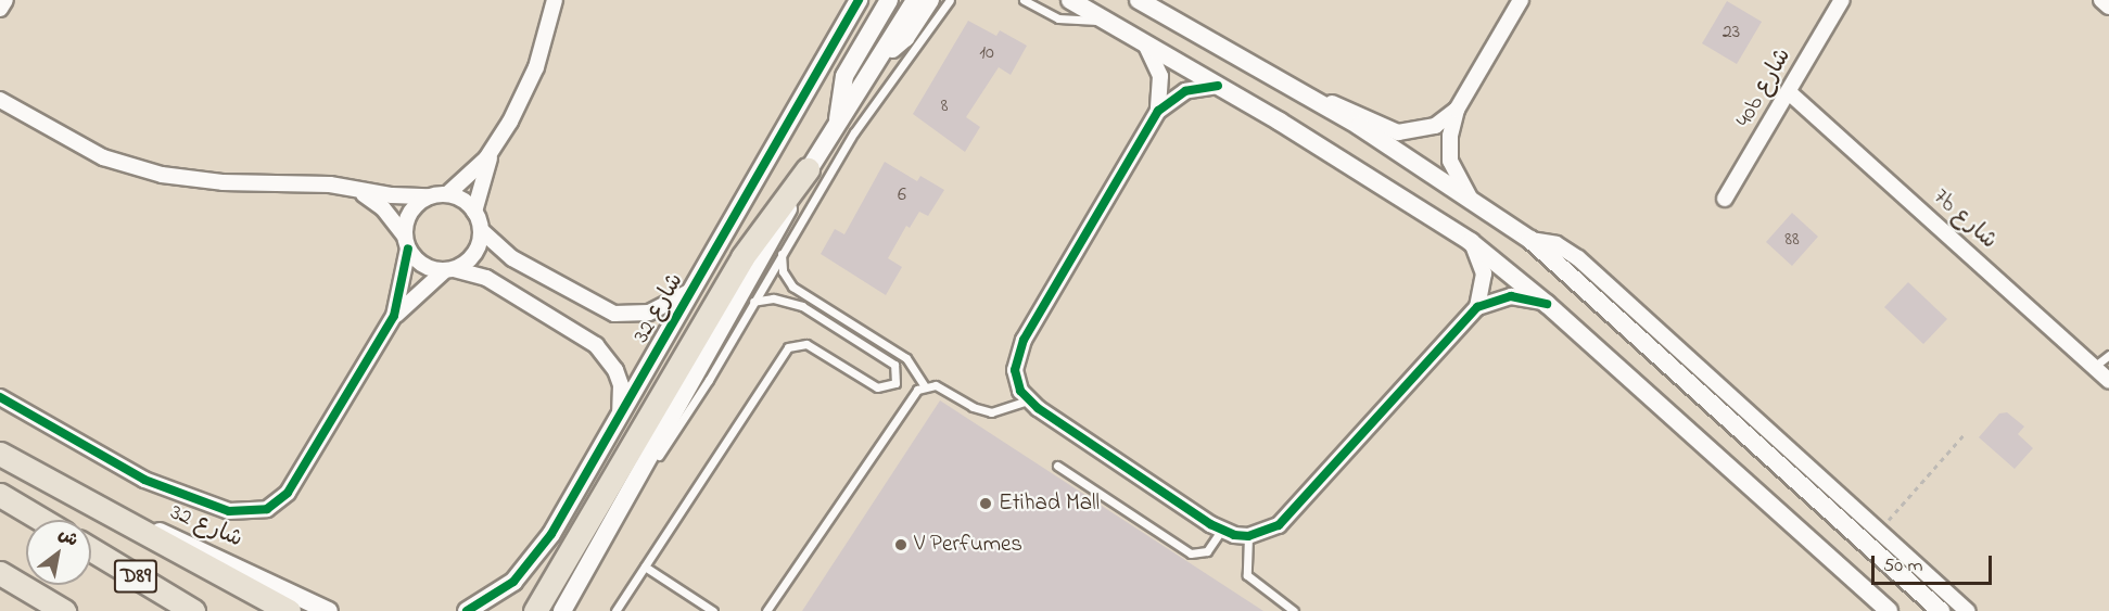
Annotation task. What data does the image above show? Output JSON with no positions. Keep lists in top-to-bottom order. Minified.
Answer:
{"streets":{"highway":["D89"],"street":["40b شارع","7b شارع","شارع 32"]},"crossings":[["40b شارع","7b شارع"]],"places":["Etihad Mall","V Perfumes"],"house_numbers":["23","10","8","6","88"],"scale_bar":"50 m","north":"top right"}
